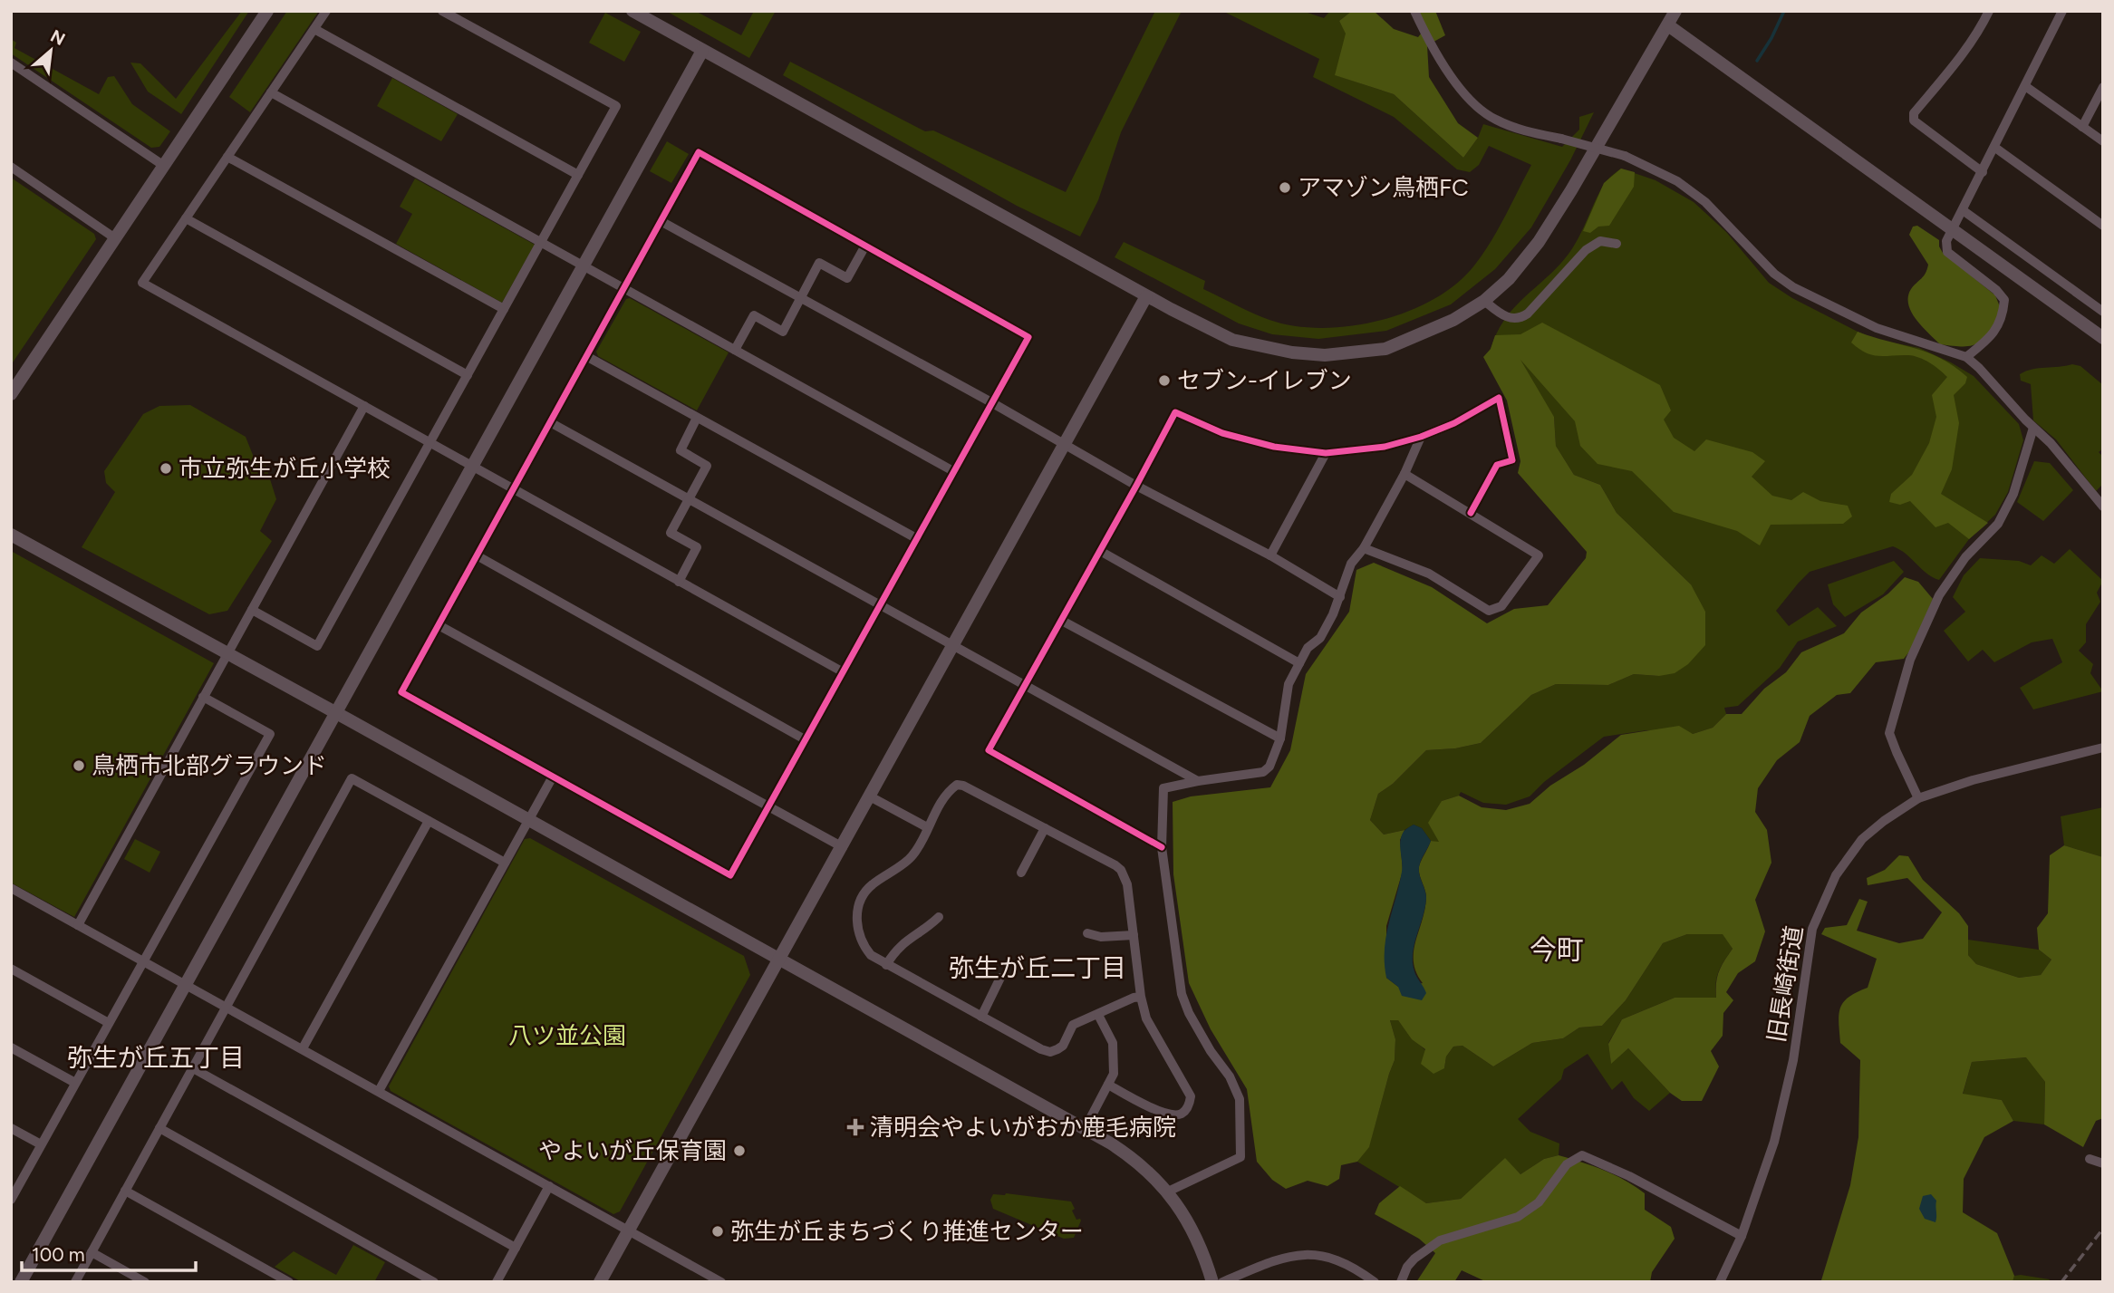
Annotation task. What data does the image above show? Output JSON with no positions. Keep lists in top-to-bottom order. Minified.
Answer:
{"streets":{"street":["旧長崎街道"]},"districts":["今町","弥生が丘二丁目","弥生が丘五丁目"],"parks":["八ツ並公園"],"places":{"other":["アマゾン鳥栖FC","セブン-イレブン","市立弥生が丘小学校","鳥栖市北部グラウンド","やよいが丘保育園","弥生が丘まちづくり推進センター"],"health":["清明会やよいがおか鹿毛病院"]},"scale_bar":"100 m","north":"top right"}
